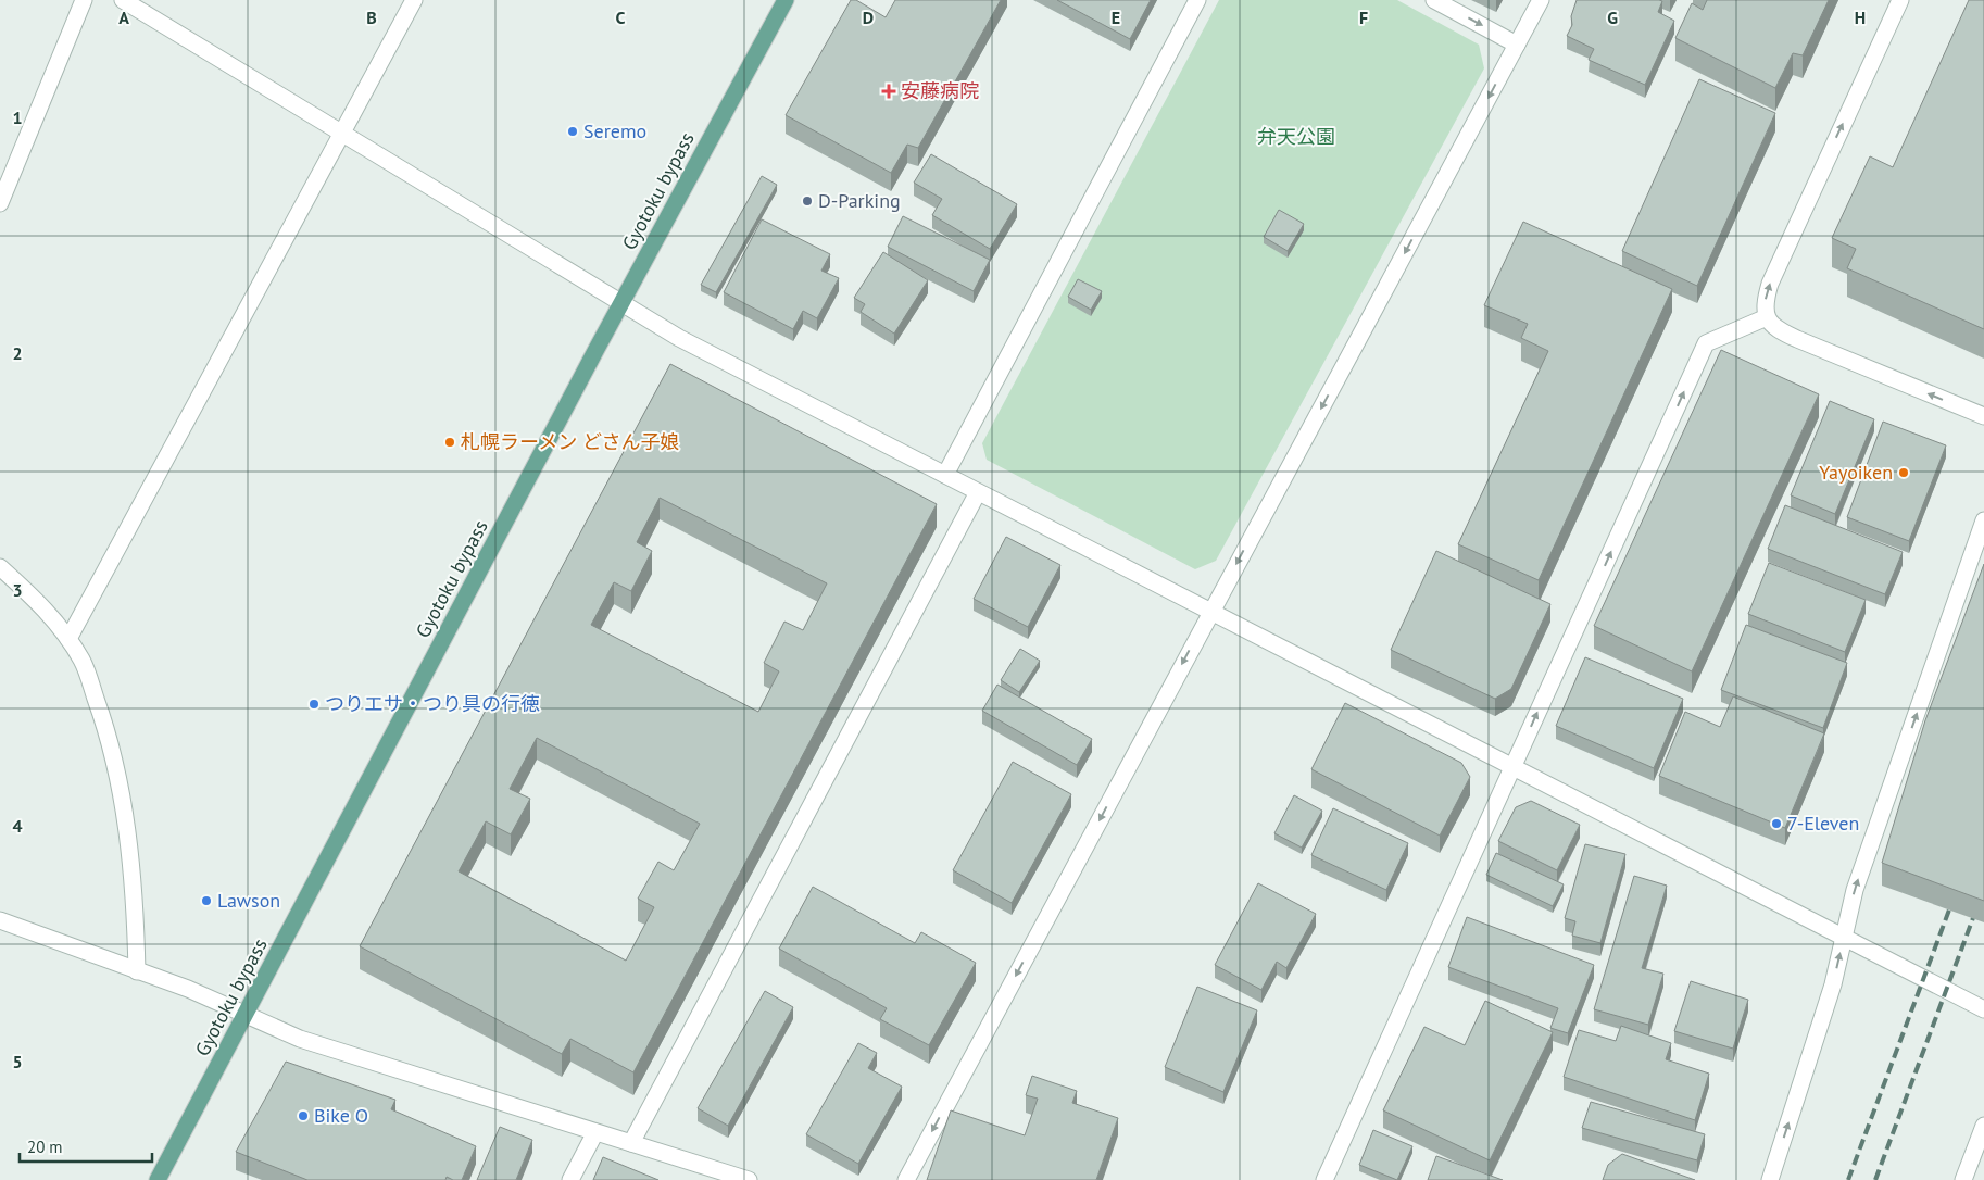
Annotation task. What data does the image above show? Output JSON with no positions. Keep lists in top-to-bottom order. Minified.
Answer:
{"streets":{"main road":["Gyotoku bypass"]},"parks":["弁天公園"],"places":{"health":["安藤病院"],"other":["Seremo","D-Parking","札幌ラーメン どさん子娘","Yayoiken","つりエサ・つり具の行徳","7-Eleven","Lawson","Bike O"]},"scale_bar":"20 m","grid":{"columns":["A","B","C","D","E","F","G","H"],"rows":["1","2","3","4","5"]}}
